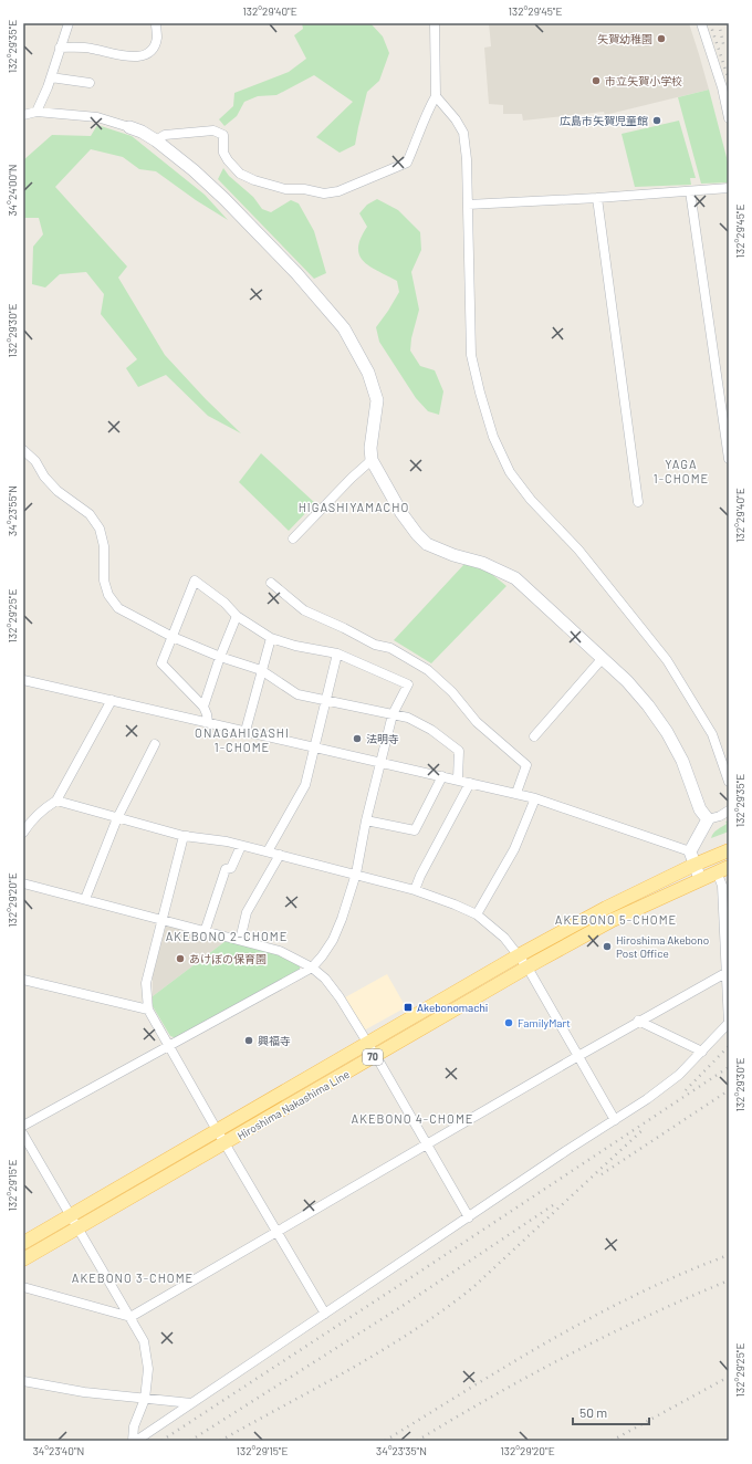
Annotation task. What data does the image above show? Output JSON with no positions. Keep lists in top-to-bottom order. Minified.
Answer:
{"streets":{"main road":["70","Hiroshima Nakashima Line"]},"districts":["YAGA 1-CHOME","HIGASHIYAMACHO","ONAGAHIGASHI 1-CHOME","AKEBONO 5-CHOME","AKEBONO 2-CHOME","AKEBONO 4-CHOME","AKEBONO 3-CHOME"],"places":{"other":["矢賀幼稚園","市立矢賀小学校","広島市矢賀児童館","法明寺","Hiroshima Akebono Post Office","あけぼの保育園","FamilyMart","興福寺"],"transit":["Akebonomachi"]},"scale_bar":"50 m","coordinates":["132°29'40\"E","132°29'45\"E","132°29'35\"E","34°24'00\"N","132°29'30\"E","34°23'55\"N","132°29'25\"E","132°29'20\"E","132°29'15\"E","34°23'40\"N","34°23'35\"N"]}
